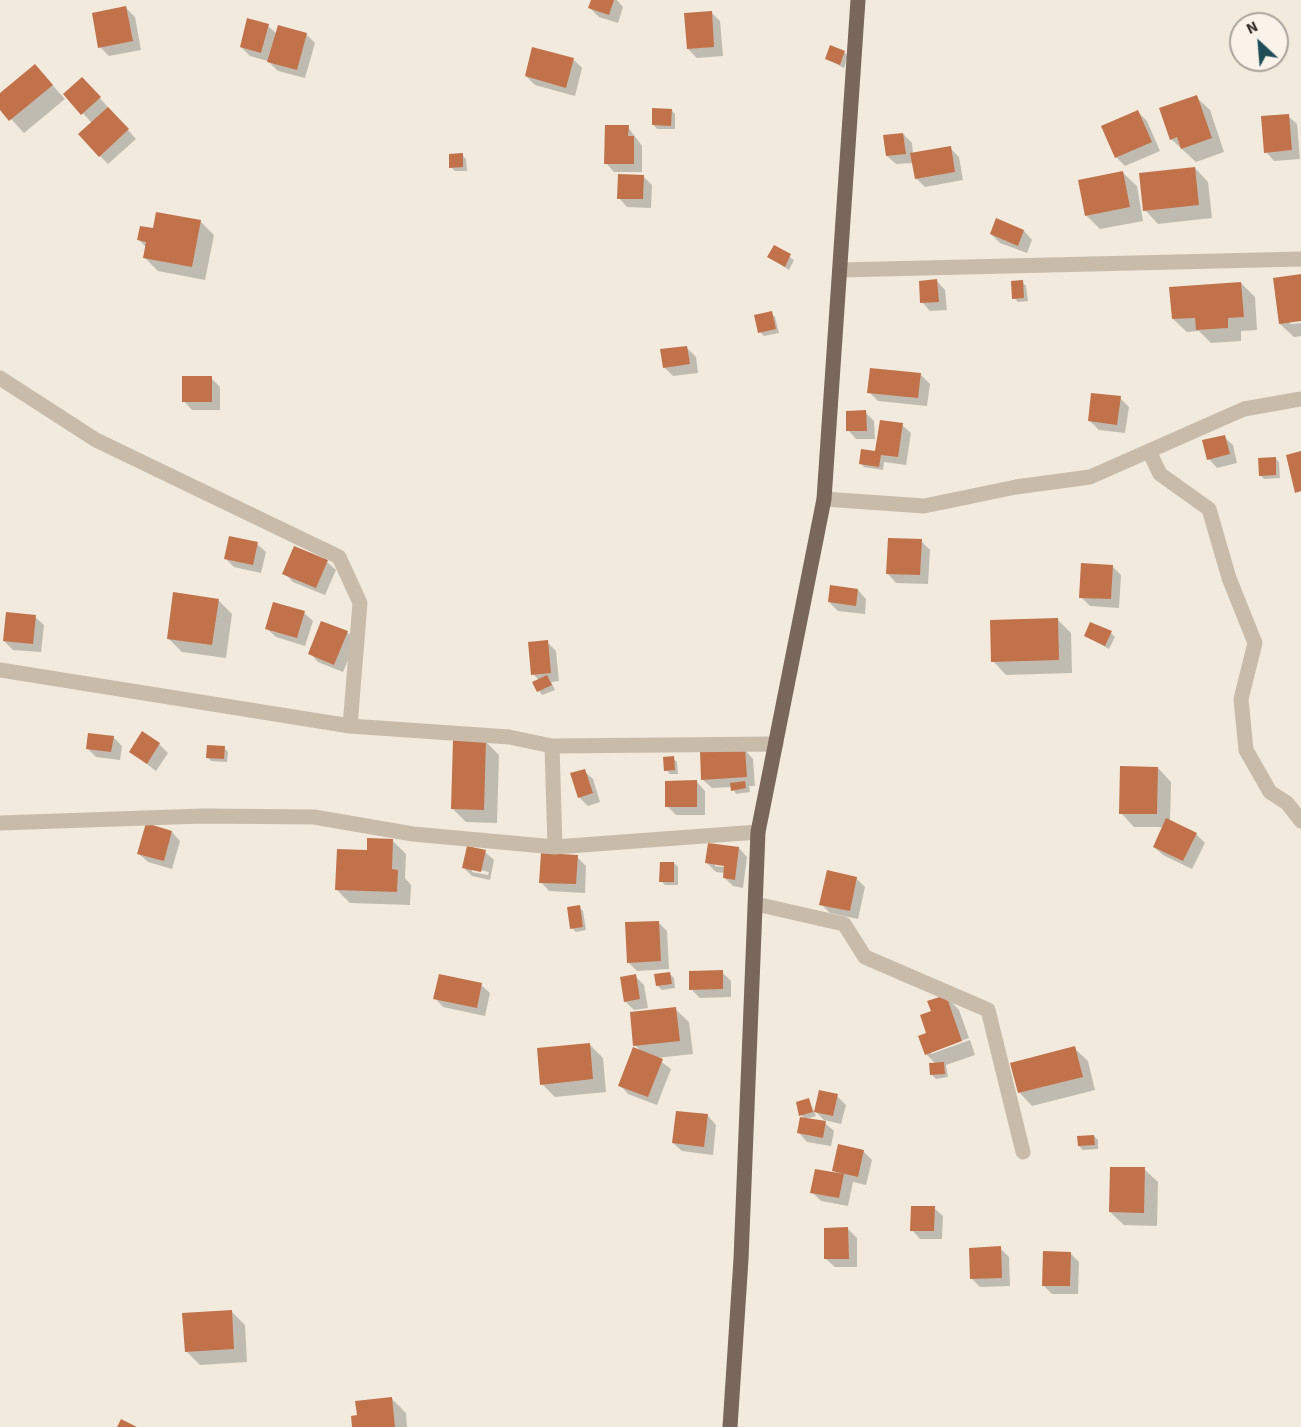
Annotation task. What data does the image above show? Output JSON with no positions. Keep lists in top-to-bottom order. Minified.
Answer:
{"north":"top left"}
